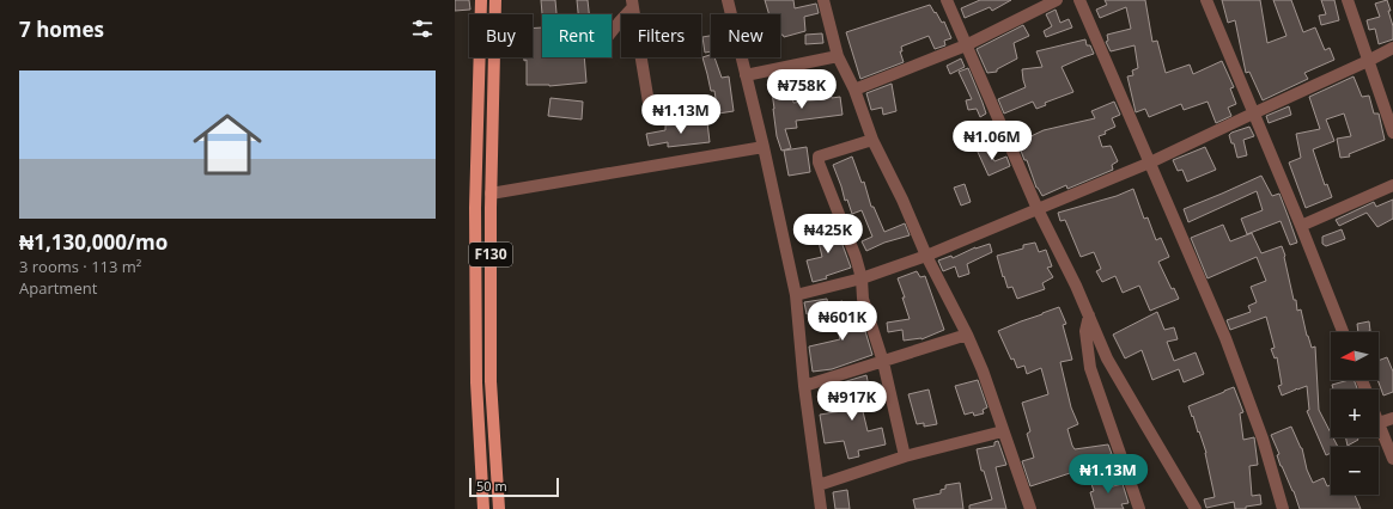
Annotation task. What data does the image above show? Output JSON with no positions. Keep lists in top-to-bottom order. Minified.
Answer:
{"streets":{"main road":["F130"]},"scale_bar":"50 m","north":"left","page":{"heading":"7 homes","chip":["Buy","Rent","Filters","New"],"list":[{"name":"₦1,130,000/mo","note":"3 rooms · 113 m² · Apartment"}],"price":["₦758K","₦1.13M","₦1.06M","₦425K","₦601K","₦917K","₦1.13M"],"map_buttons":["+","−"],"scale":"50 m"}}
